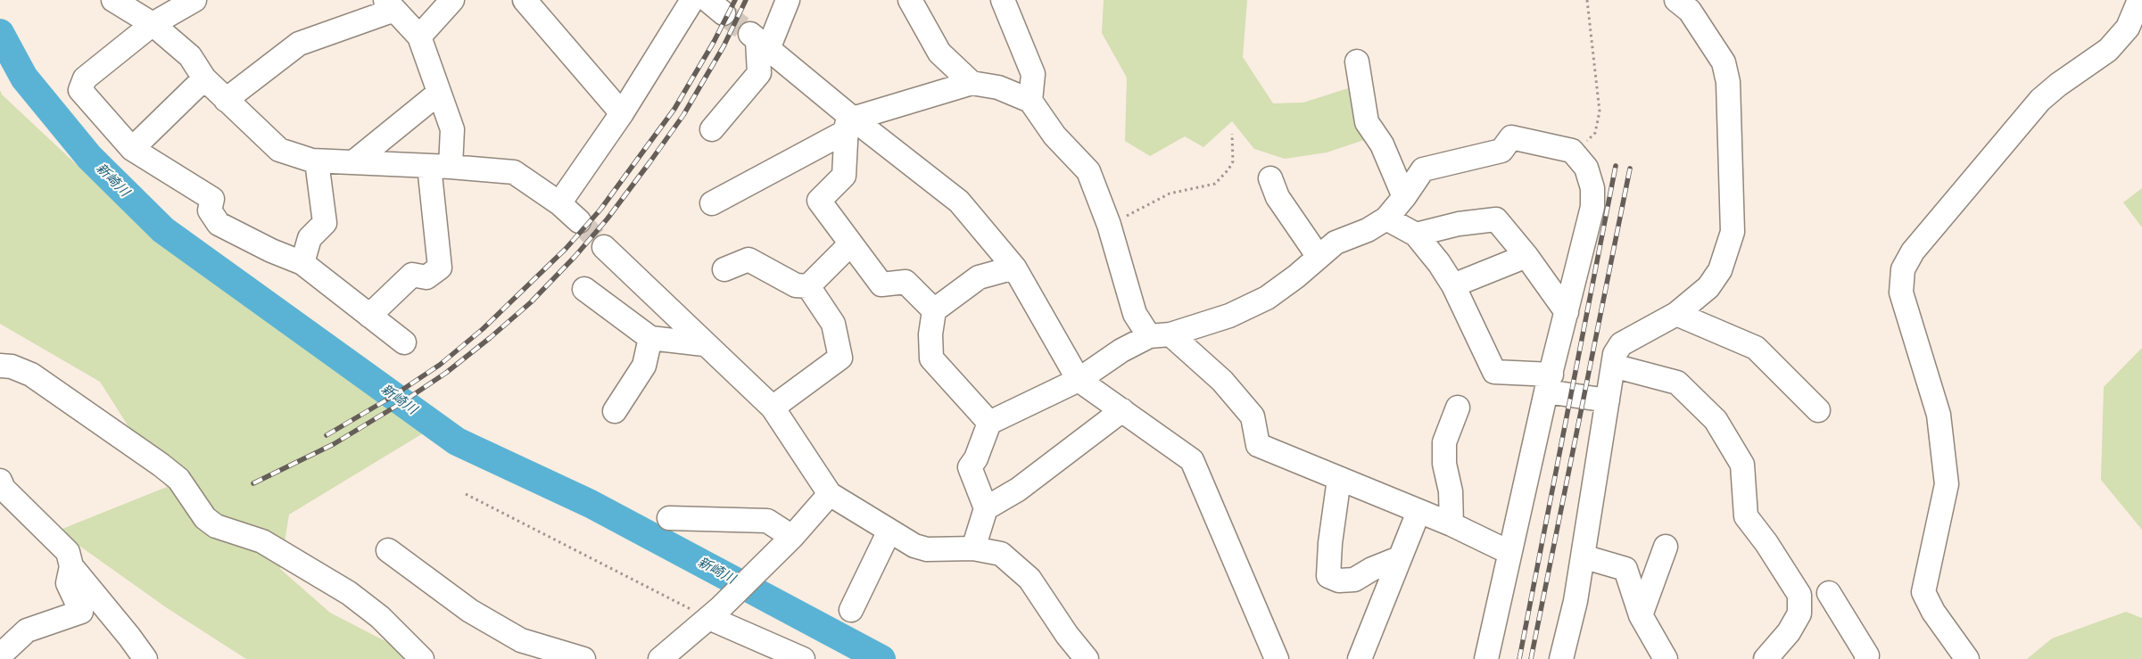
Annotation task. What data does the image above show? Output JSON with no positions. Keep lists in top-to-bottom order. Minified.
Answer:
{"water":["新崎川"]}
